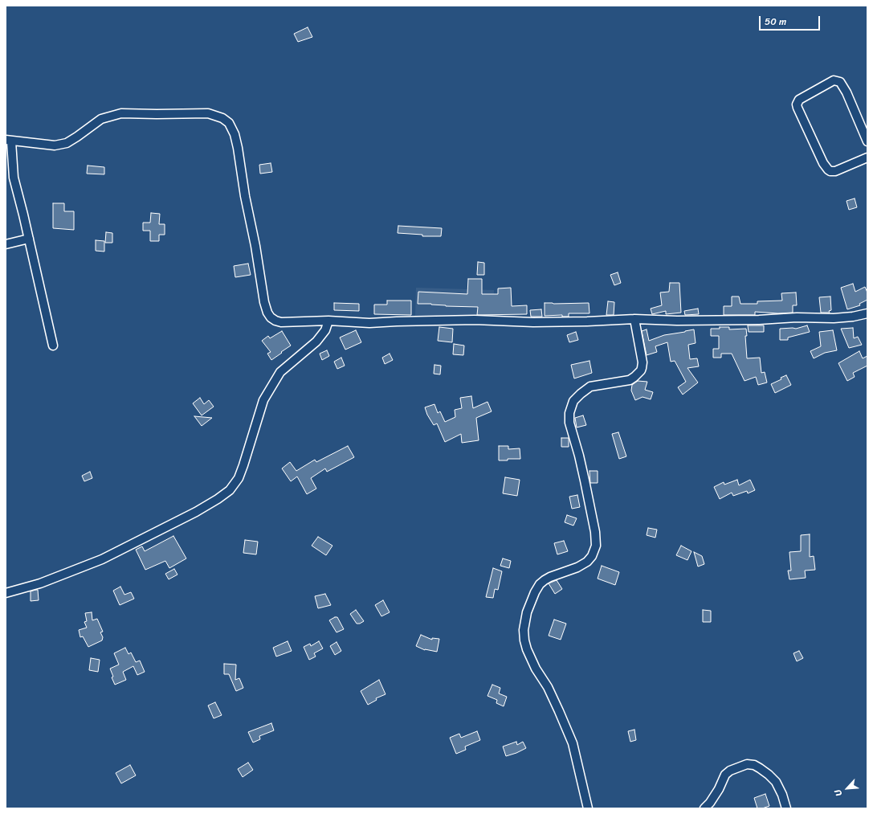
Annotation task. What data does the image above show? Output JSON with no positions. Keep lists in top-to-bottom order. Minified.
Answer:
{"scale_bar":"50 m","north":"bottom left"}
